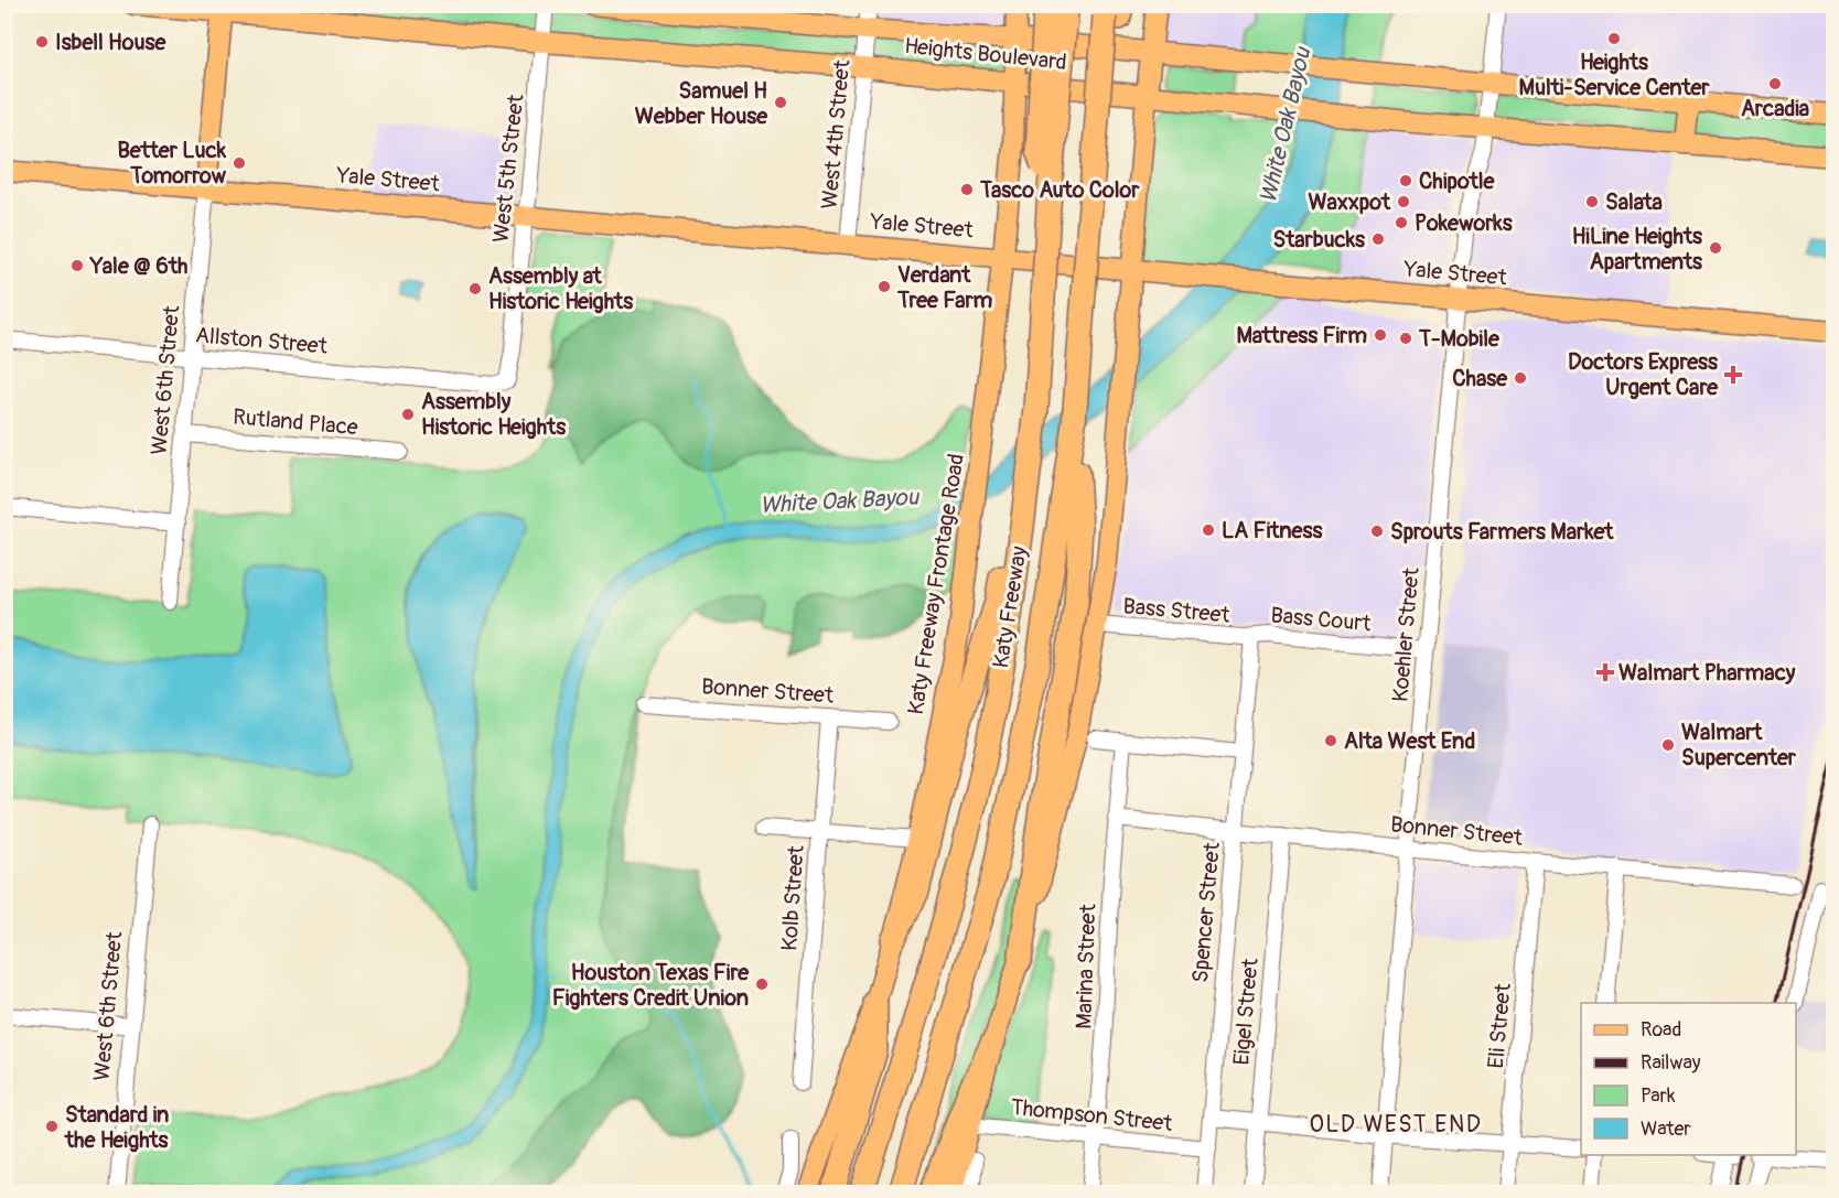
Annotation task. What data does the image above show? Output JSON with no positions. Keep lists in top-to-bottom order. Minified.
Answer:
{"streets":{"highway":["Katy Freeway"],"main road":["Heights Boulevard","Yale Street","West 6th Street","Katy Freeway Frontage Road"],"street":["West 4th Street","West 5th Street","Allston Street","Rutland Place","Bass Street","Bass Court","Koehler Street","Bonner Street","Kolb Street","Spencer Street","Marina Street","Eigel Street","Eli Street","Thompson Street"]},"crossings":[["Heights Boulevard","West 4th Street"],["Heights Boulevard","West 5th Street"],["Heights Boulevard","West 6th Street"],["Heights Boulevard","Katy Freeway Frontage Road"],["Heights Boulevard","Koehler Street"],["West 4th Street","Yale Street"],["West 5th Street","Yale Street"],["West 5th Street","Allston Street"],["Yale Street","West 6th Street"],["Yale Street","Katy Freeway Frontage Road"],["Yale Street","Koehler Street"],["Allston Street","West 6th Street"],["West 6th Street","Rutland Place"],["Bass Street","Bass Court"],["Bass Street","Spencer Street"],["Bass Court","Koehler Street"],["Bass Court","Spencer Street"],["Koehler Street","Bonner Street"],["Bonner Street","Kolb Street"],["Bonner Street","Spencer Street"],["Bonner Street","Marina Street"],["Bonner Street","Eigel Street"],["Bonner Street","Eli Street"],["Spencer Street","Thompson Street"],["Marina Street","Thompson Street"]],"districts":["OLD WEST END"],"water":["White Oak Bayou"],"places":{"other":["Heights Multi-Service Center","Isbell House","Arcadia","Samuel H Webber House","Better Luck Tomorrow","Chipotle","Tasco Auto Color","Waxxpot","Salata","Pokeworks","Starbucks","HiLine Heights Apartments","Yale @ 6th","Verdant Tree Farm","Assembly at Historic Heights","Mattress Firm","T-Mobile","Chase","Assembly Historic Heights","LA Fitness","Sprouts Farmers Market","Alta West End","Walmart Supercenter","Houston Texas Fire Fighters Credit Union","Standard in the Heights"],"health":["Doctors Express Urgent Care","Walmart Pharmacy"]},"legend":["Road","Railway","Park","Water"]}
